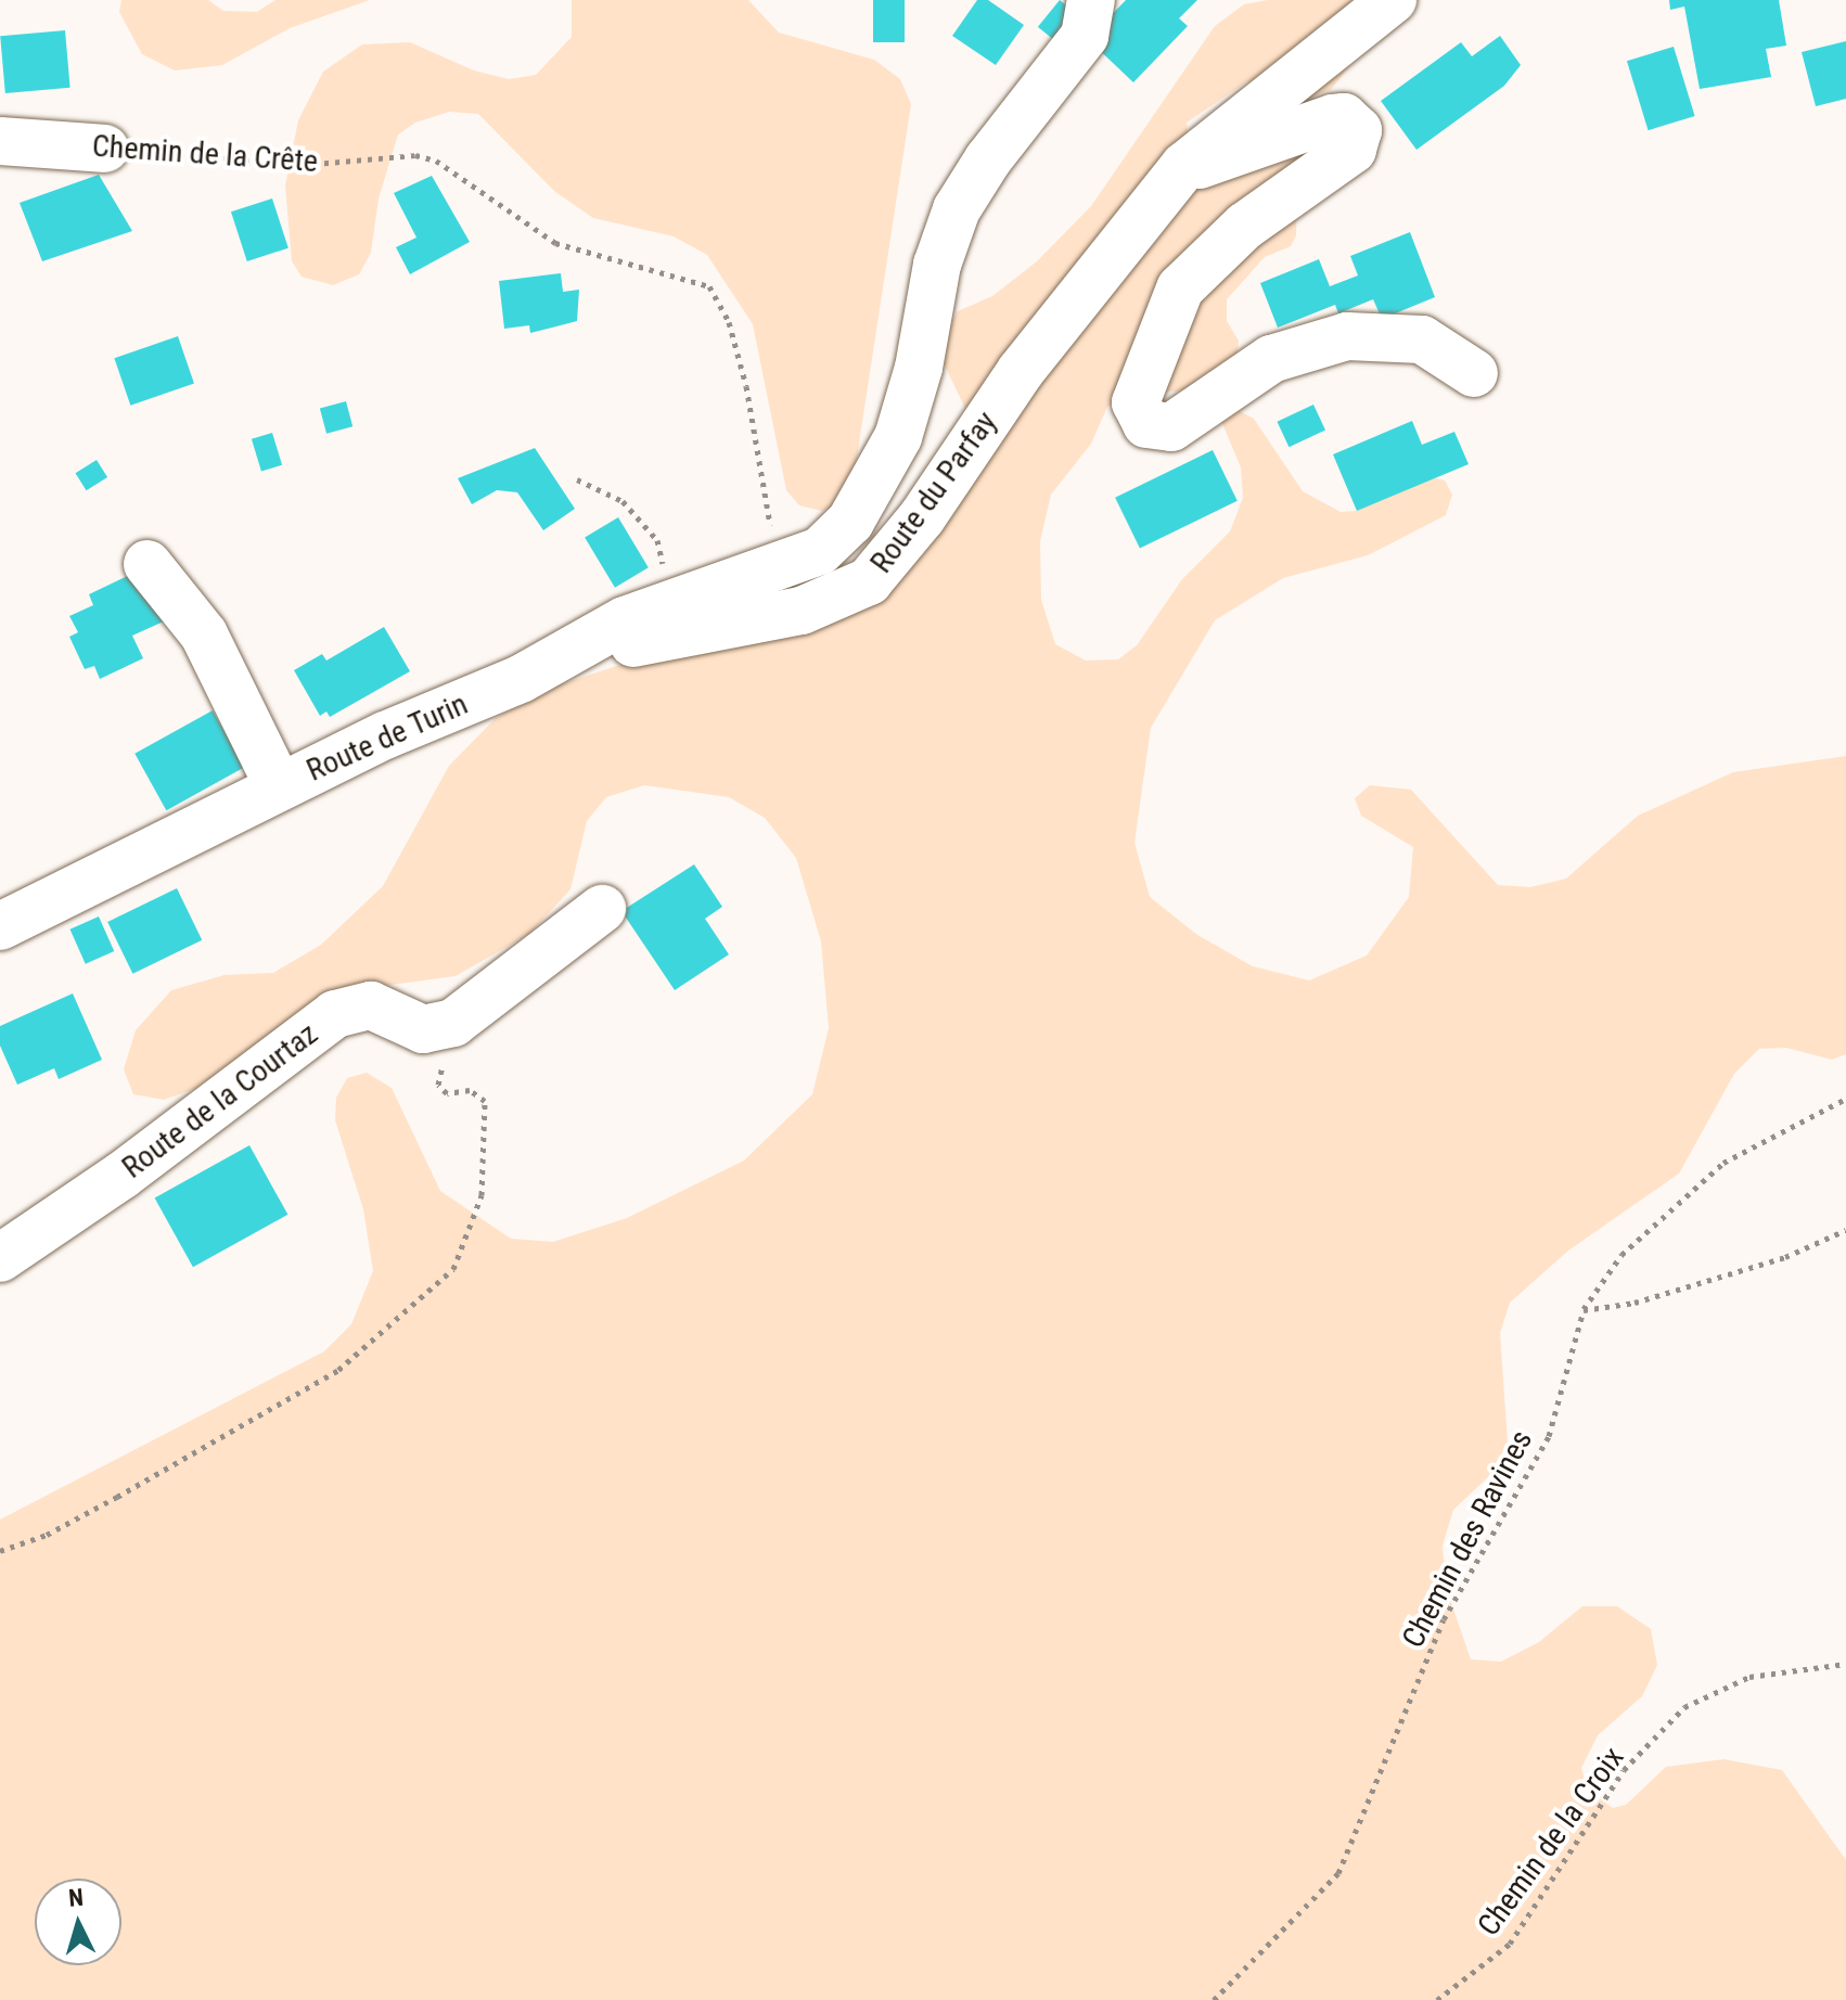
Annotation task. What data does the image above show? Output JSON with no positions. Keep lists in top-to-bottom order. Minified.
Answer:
{"streets":{"street":["Chemin de la Crête","Route du Parfay","Route de Turin","Route de la Courtaz"],"path":["Chemin des Ravines","Chemin de la Croix"]},"crossings":[["Chemin de la Crête","Route de Turin"],["Route du Parfay","Route de Turin"]],"north":"top"}
